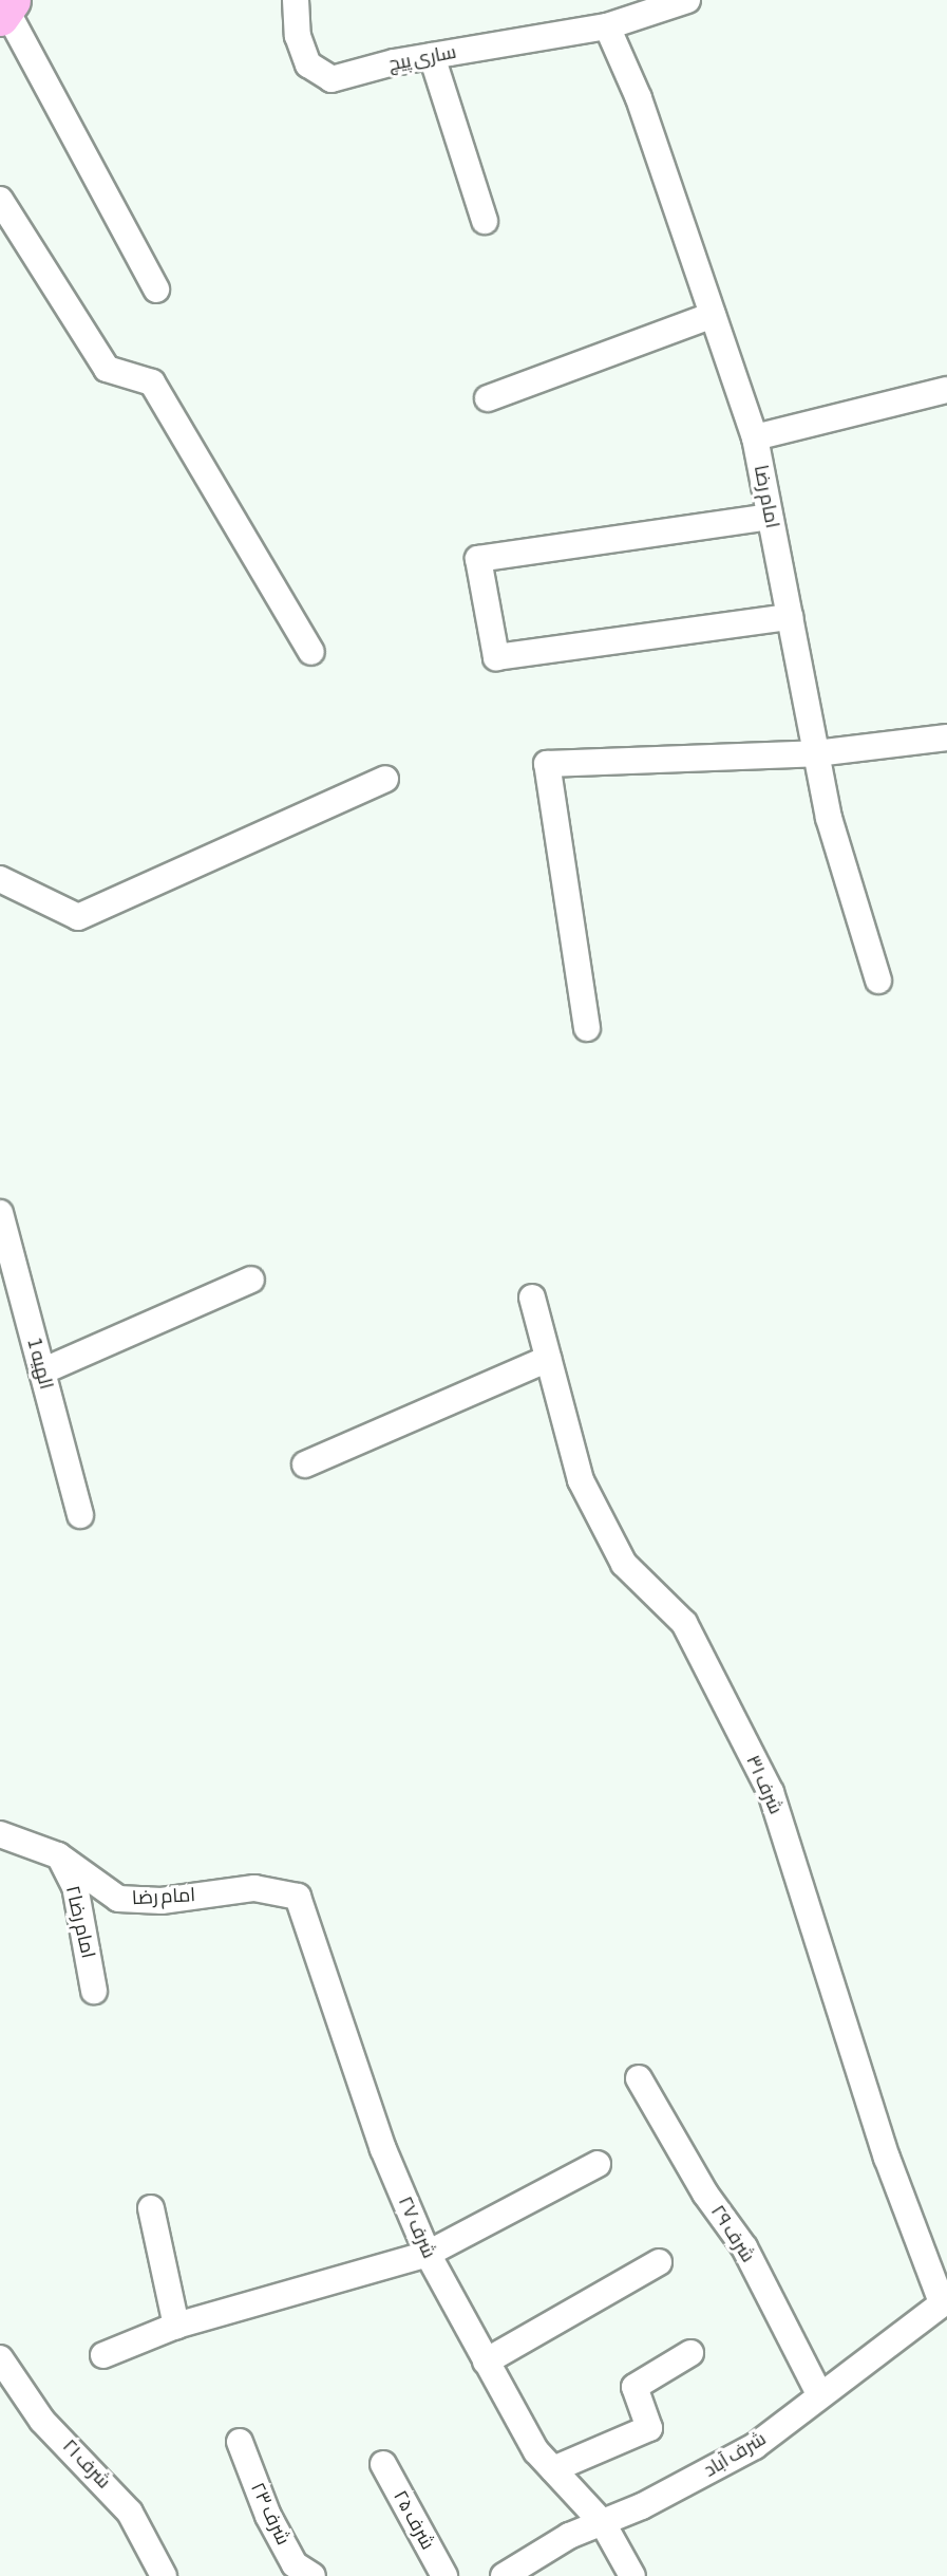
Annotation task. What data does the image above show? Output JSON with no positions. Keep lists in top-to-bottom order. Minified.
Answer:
{"streets":{"street":["ساری پیچ","امام رضا","الهیه 1","شرف ۳۱","امام رضا۲","شرف ۲۷","شرف ۲۹","شرف آباد","شرف ۲۱","شرف ۲۳","شرف ۲۵"]},"crossings":[["ساری پیچ","امام رضا"],["امام رضا","امام رضا۲"],["امام رضا","شرف ۲۷"],["شرف ۳۱","شرف آباد"],["شرف ۲۷","شرف آباد"],["شرف ۲۹","شرف آباد"]]}
